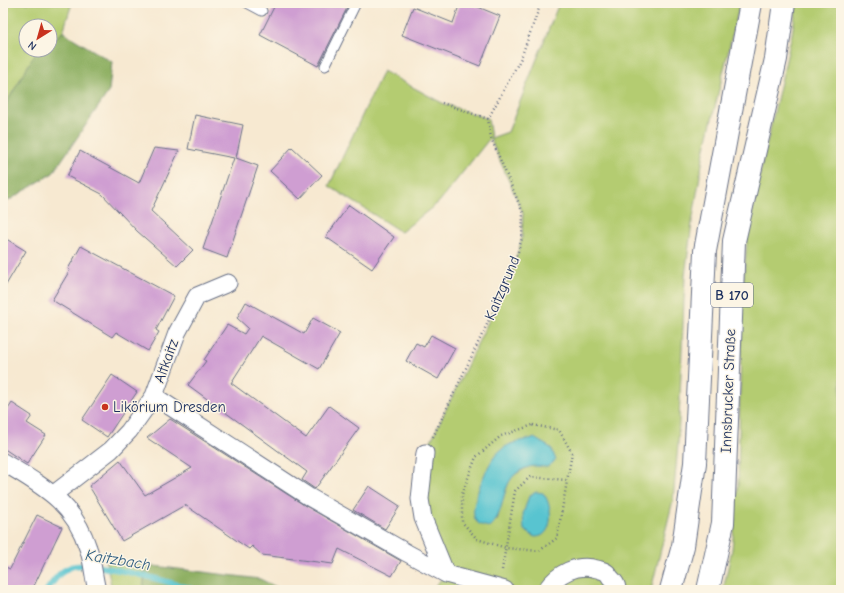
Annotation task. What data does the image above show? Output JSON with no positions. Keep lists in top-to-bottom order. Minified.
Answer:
{"streets":{"main road":["B 170","Innsbrucker Straße"],"street":["Altkaitz"],"path":["Kaitzgrund"]},"water":["Kaitzbach"],"places":["Likörium Dresden"],"north":"bottom left"}
